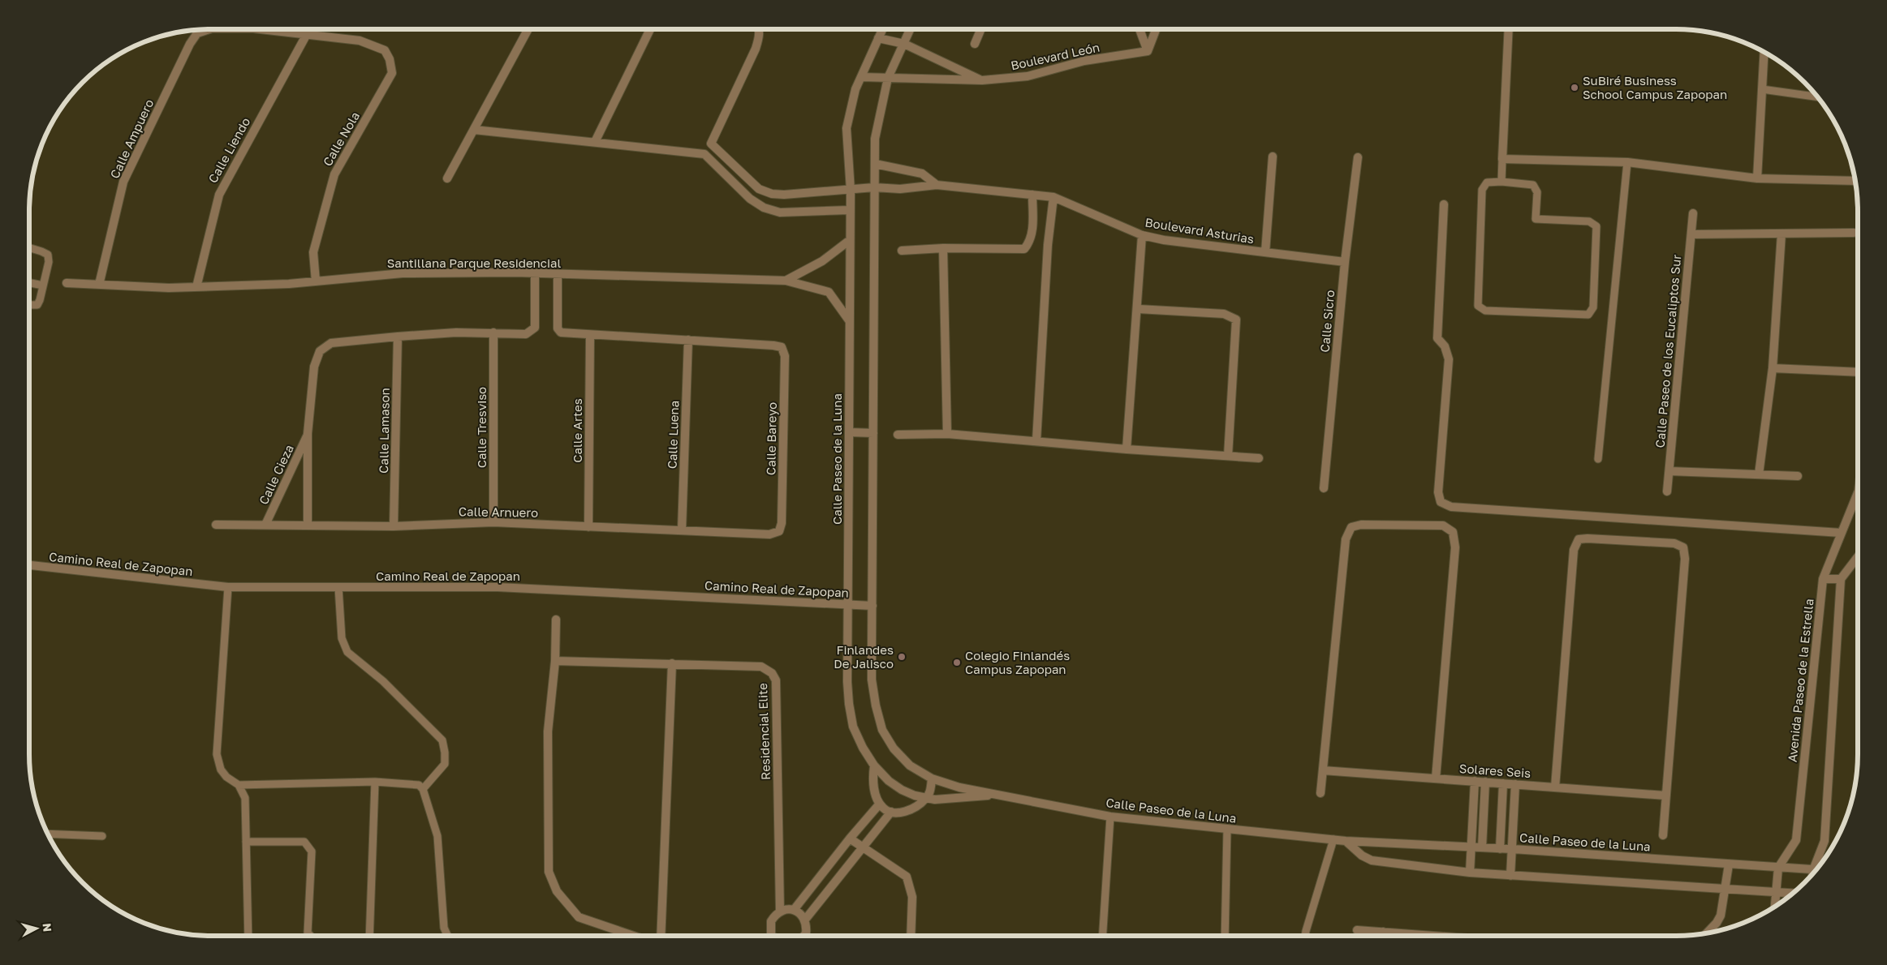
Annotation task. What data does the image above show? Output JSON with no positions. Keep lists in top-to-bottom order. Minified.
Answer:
{"streets":{"street":["Boulevard León","Calle Ampuero","Calle Nola","Calle Liendo","Boulevard Asturias","Santillana Parque Residencial","Calle Sicro","Calle Paseo de los Eucaliptos Sur","Calle Tresviso","Calle Lamason","Calle Artes","Calle Luena","Calle Bareyo","Calle Paseo de la Luna","Calle Cieza","Calle Arnuero","Camino Real de Zapopan","Avenida Paseo de la Estrella","Residencial Elite","Solares Seis"]},"crossings":[["Boulevard León","Calle Paseo de la Luna"],["Calle Ampuero","Calle Nola"],["Calle Ampuero","Calle Liendo"],["Calle Ampuero","Santillana Parque Residencial"],["Calle Nola","Calle Liendo"],["Calle Nola","Santillana Parque Residencial"],["Calle Liendo","Santillana Parque Residencial"],["Boulevard Asturias","Calle Sicro"],["Boulevard Asturias","Calle Paseo de la Luna"],["Santillana Parque Residencial","Calle Paseo de la Luna"],["Calle Tresviso","Calle Arnuero"],["Calle Lamason","Calle Cieza"],["Calle Lamason","Calle Arnuero"],["Calle Artes","Calle Arnuero"],["Calle Luena","Calle Bareyo"],["Calle Luena","Calle Arnuero"],["Calle Bareyo","Calle Arnuero"],["Calle Paseo de la Luna","Camino Real de Zapopan"],["Calle Paseo de la Luna","Avenida Paseo de la Estrella"],["Calle Cieza","Calle Arnuero"]],"places":["SuBiré Business School Campus Zapopan","Finlandes De Jalisco","Colegio Finlandés Campus Zapopan"],"north":"right"}
